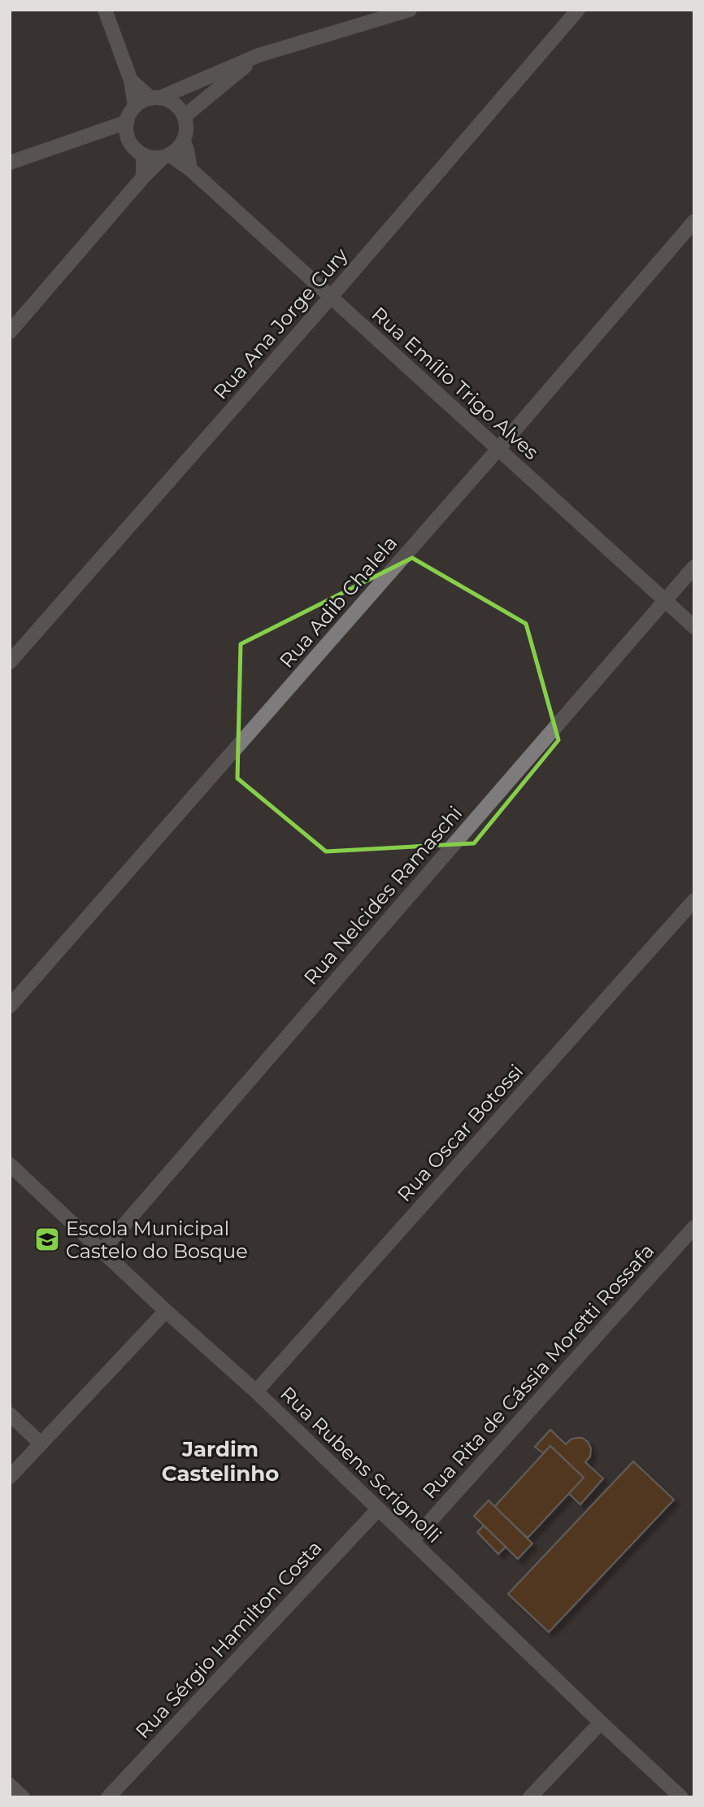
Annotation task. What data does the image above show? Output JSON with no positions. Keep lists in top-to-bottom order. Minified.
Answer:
{"streets":{"street":["Rua Ana Jorge Cury","Rua Emílio Trigo Alves","Rua Adib Chalela","Rua Nelcides Ramaschi","Rua Oscar Botossi","Rua Rita de Cássia Moretti Rossafa","Rua Rubens Scrignolli","Rua Sérgio Hamilton Costa"]},"crossings":[["Rua Ana Jorge Cury","Rua Emílio Trigo Alves"],["Rua Emílio Trigo Alves","Rua Adib Chalela"],["Rua Emílio Trigo Alves","Rua Nelcides Ramaschi"],["Rua Nelcides Ramaschi","Rua Rubens Scrignolli"],["Rua Oscar Botossi","Rua Rubens Scrignolli"],["Rua Rita de Cássia Moretti Rossafa","Rua Rubens Scrignolli"],["Rua Rubens Scrignolli","Rua Sérgio Hamilton Costa"]],"districts":["Jardim Castelinho"],"places":{"school or university":["Escola Municipal Castelo do Bosque"]}}
